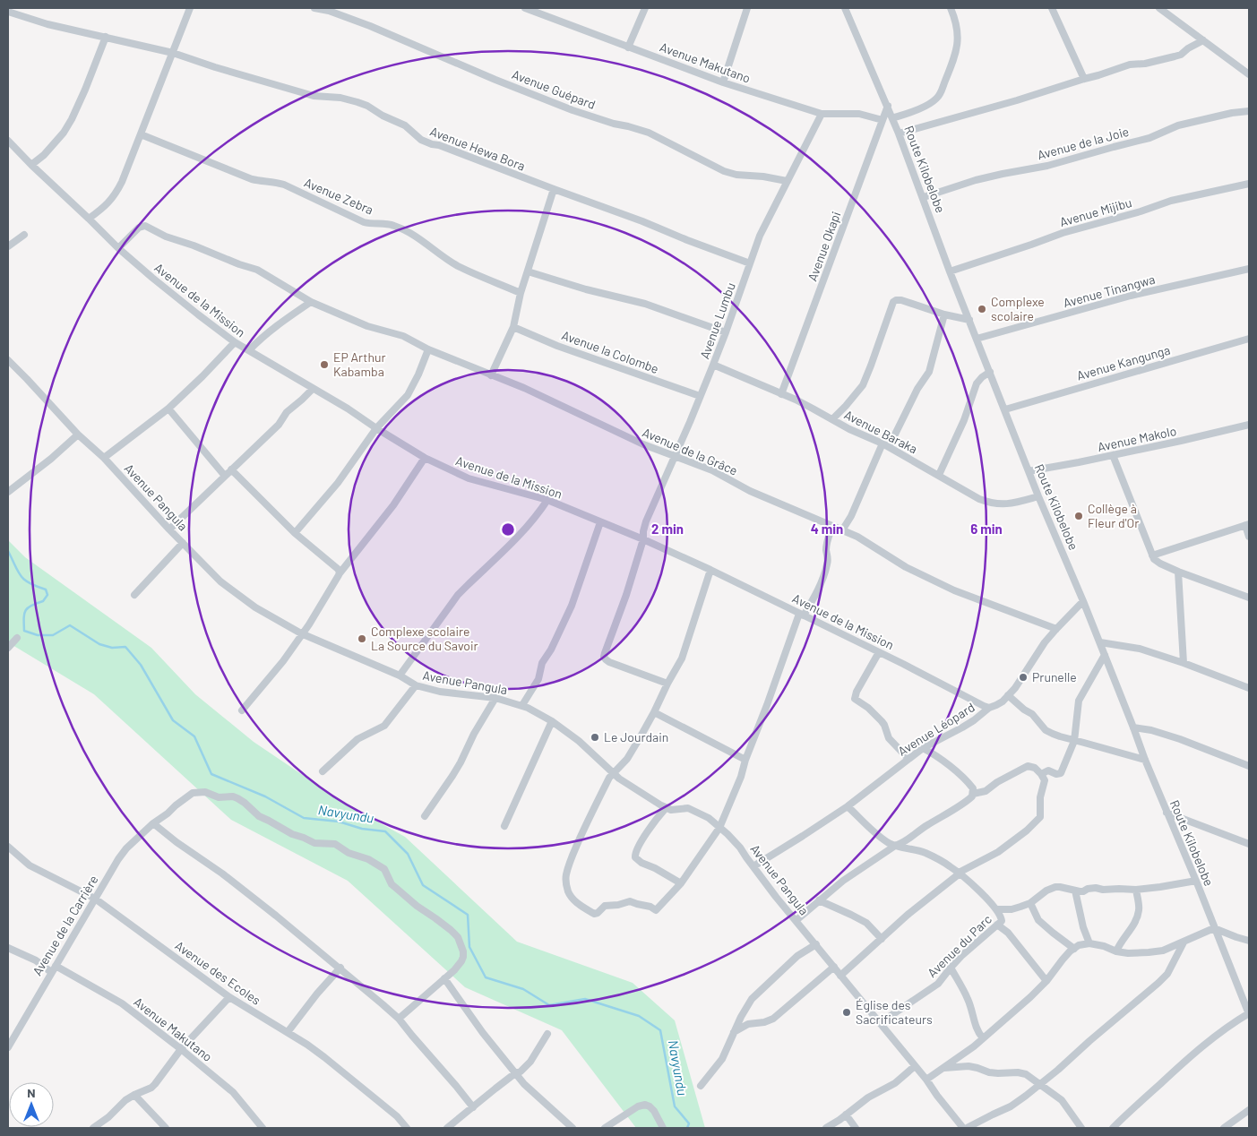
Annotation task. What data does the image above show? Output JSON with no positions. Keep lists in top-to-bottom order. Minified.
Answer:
{"streets":{"street":["Avenue Makutano","Avenue Guépard","Avenue de la Joie","Avenue Hewa Bora","Route Kilobelobe","Avenue Zebra","Avenue Mijibu","Avenue Okapi","Avenue Tinangwa","Avenue de la Mission","Avenue Lumbu","Avenue la Colombe","Avenue Kangunga","Avenue Baraka","Avenue Makolo","Avenue de la Grâce","Avenue Pangula","Avenue Léopard","Avenue de la Carrière","Avenue du Parc","Avenue des Ecoles"]},"crossings":[["Avenue Makutano","Avenue Okapi"],["Avenue Makutano","Avenue Lumbu"],["Avenue Makutano","Avenue de la Carrière"],["Avenue Guépard","Avenue Lumbu"],["Avenue de la Joie","Route Kilobelobe"],["Avenue Hewa Bora","Avenue Lumbu"],["Route Kilobelobe","Avenue Mijibu"],["Route Kilobelobe","Avenue Okapi"],["Route Kilobelobe","Avenue Tinangwa"],["Route Kilobelobe","Avenue Kangunga"],["Route Kilobelobe","Avenue Baraka"],["Route Kilobelobe","Avenue Makolo"],["Route Kilobelobe","Avenue Léopard"],["Avenue Okapi","Avenue Baraka"],["Avenue de la Mission","Avenue Lumbu"],["Avenue de la Mission","Avenue de la Grâce"],["Avenue de la Mission","Avenue Léopard"],["Avenue Lumbu","Avenue la Colombe"],["Avenue Lumbu","Avenue Baraka"],["Avenue Lumbu","Avenue de la Grâce"],["Avenue de la Grâce","Avenue Léopard"],["Avenue Pangula","Avenue Léopard"],["Avenue Pangula","Avenue du Parc"],["Avenue Léopard","Avenue du Parc"],["Avenue de la Carrière","Avenue des Ecoles"]],"water":["Navyundu"],"places":["Complexe scolaire","EP Arthur Kabamba","Collège à Fleur d'Or","Complexe scolaire La Source du Savoir","Prunelle","Le Jourdain","Église des Sacrificateurs"],"north":"top","rings":["2 min","4 min","6 min"]}
